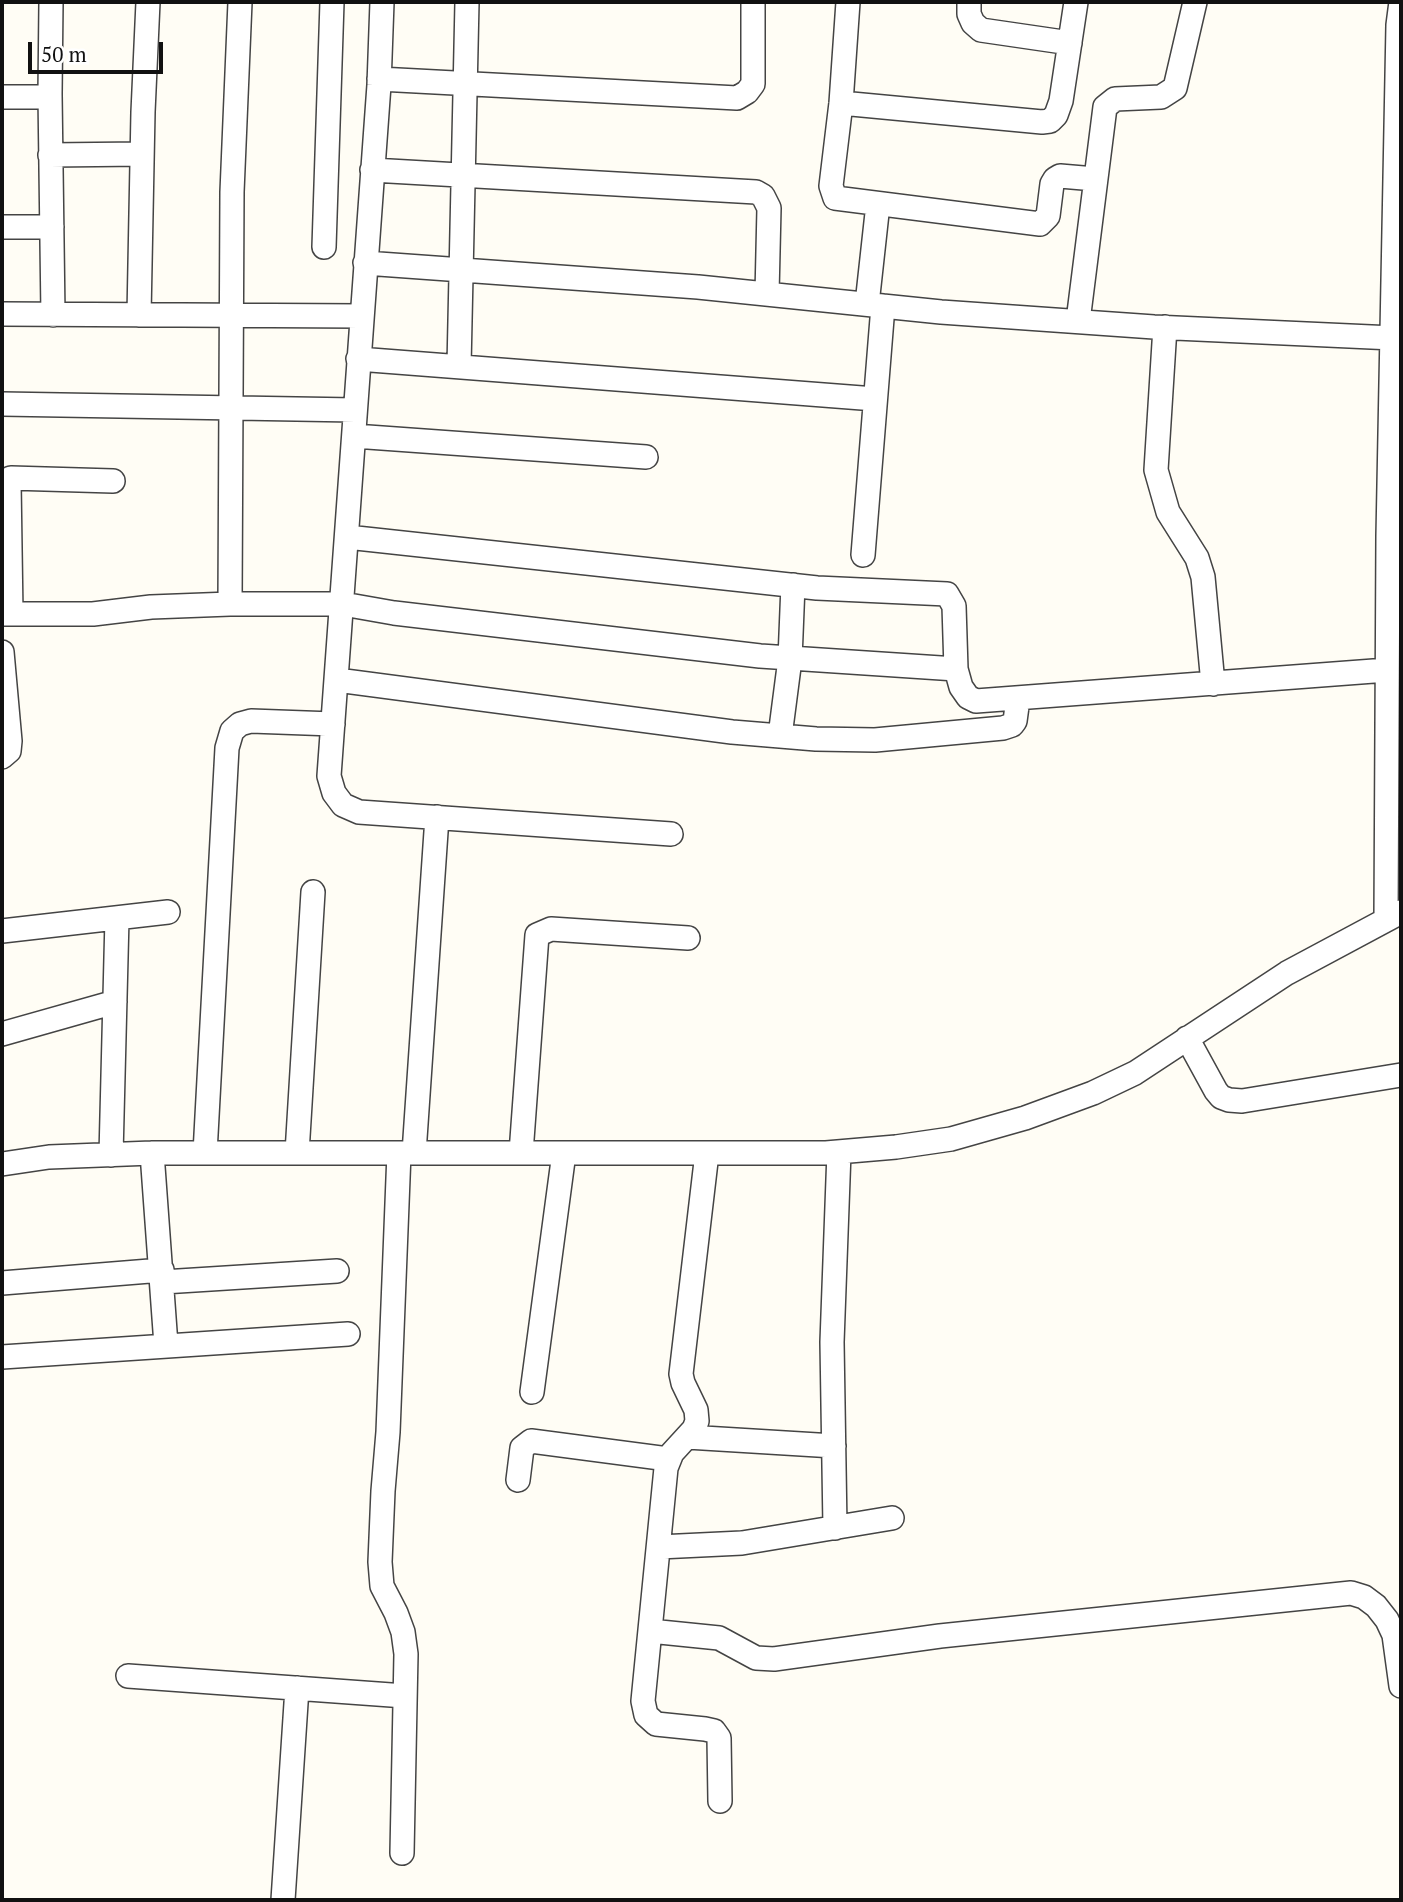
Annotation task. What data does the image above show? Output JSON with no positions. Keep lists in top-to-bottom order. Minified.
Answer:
{"scale_bar":"50 m"}
